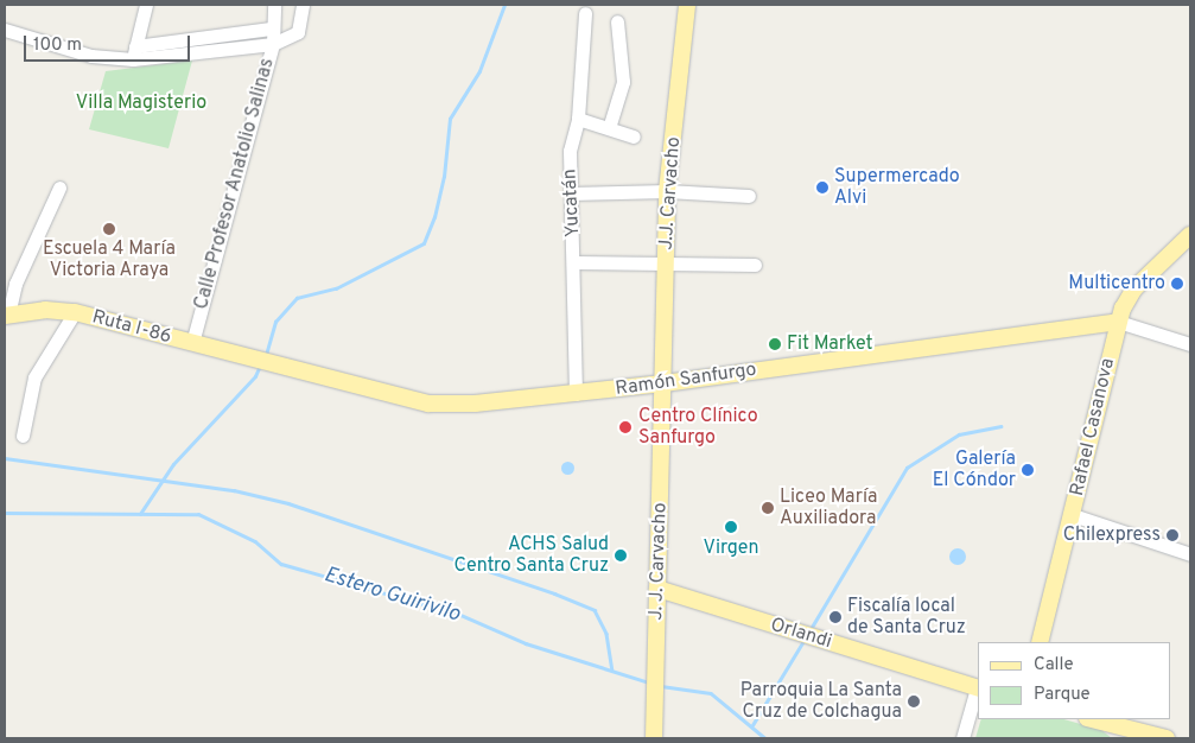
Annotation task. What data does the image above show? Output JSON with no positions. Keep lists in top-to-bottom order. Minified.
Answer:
{"streets":{"main road":["J.J. Carvacho","Ruta I-86","Ramón Sanfurgo","Rafael Casanova","J. J. Carvacho","Orlandi"],"street":["Calle Profesor Anatolio Salinas","Yucatán"]},"crossings":[["Calle Profesor Anatolio Salinas","Ruta I-86"],["J.J. Carvacho","Ramón Sanfurgo"],["J.J. Carvacho","J. J. Carvacho"],["Yucatán","Ramón Sanfurgo"],["Ruta I-86","Ramón Sanfurgo"],["Ramón Sanfurgo","Rafael Casanova"],["Ramón Sanfurgo","J. J. Carvacho"],["J. J. Carvacho","Orlandi"]],"water":["Estero Guirivilo"],"parks":["Villa Magisterio"],"places":["Supermercado Alvi","Escuela 4 María Victoria Araya","Multicentro","Fit Market","Centro Clínico Sanfurgo","Galería El Cóndor","Liceo María Auxiliadora","Virgen","Chilexpress","ACHS Salud Centro Santa Cruz","Fiscalía local de Santa Cruz","Parroquia La Santa Cruz de Colchagua"],"legend":["Calle","Parque"],"scale_bar":"100 m"}
